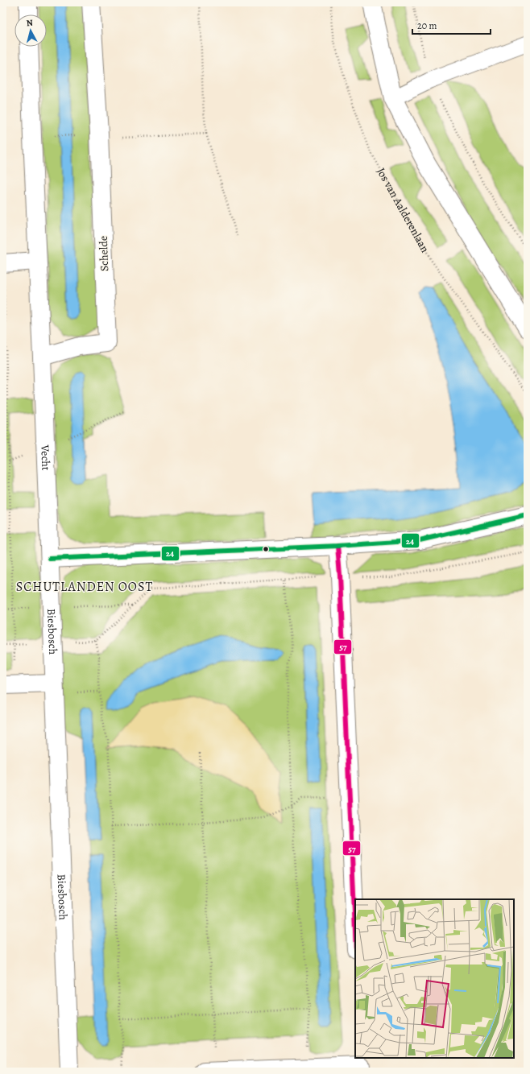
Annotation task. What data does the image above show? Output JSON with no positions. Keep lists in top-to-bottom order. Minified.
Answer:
{"streets":{"street":["Schelde","Vecht","Biesbosch"],"path":["Jos van Aalderenlaan"]},"crossings":[["Schelde","Vecht"],["Vecht","Biesbosch"]],"districts":["SCHUTLANDEN OOST"],"lines":["transit line 24","transit line 57"],"scale_bar":"20 m","north":"top"}
